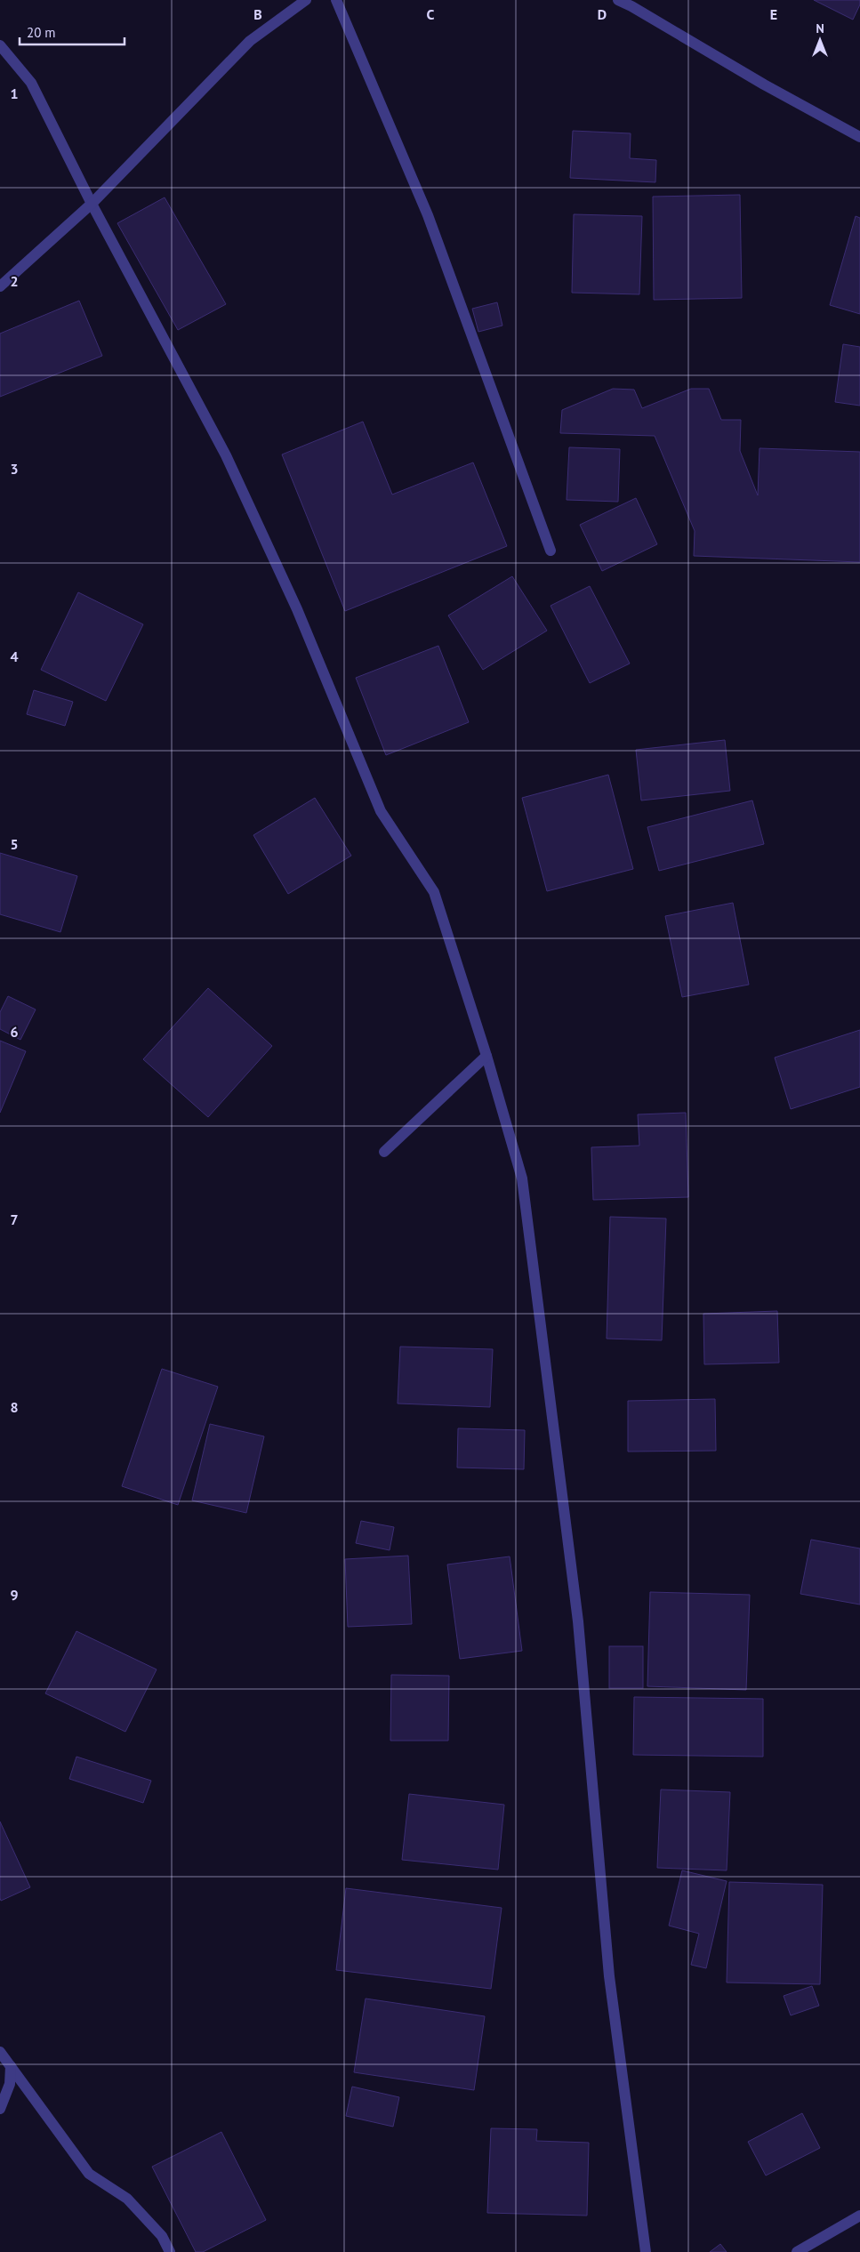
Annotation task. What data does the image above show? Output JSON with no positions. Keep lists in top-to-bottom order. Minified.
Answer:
{"scale_bar":"20 m","north":"top","grid":{"columns":["B","C","D","E"],"rows":["1","2","3","4","5","6","7","8","9"]}}
